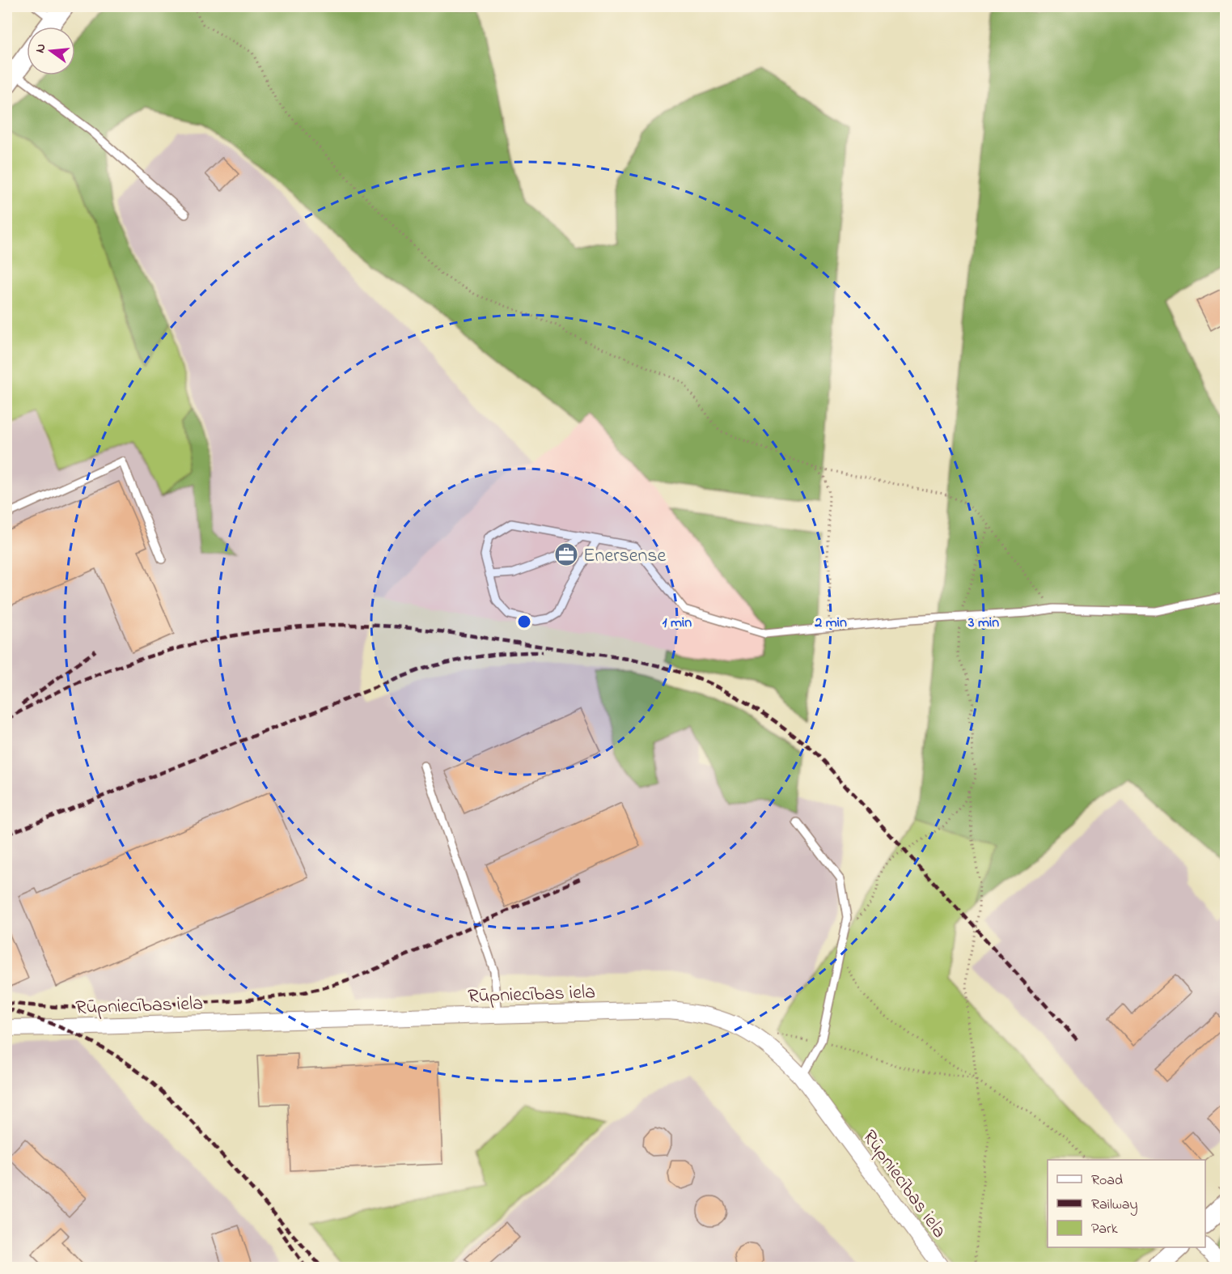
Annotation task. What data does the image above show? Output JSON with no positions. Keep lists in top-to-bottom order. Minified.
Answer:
{"streets":{"street":["Rūpniecības iela"]},"places":{"office":["Enersense"]},"legend":["Road","Railway","Park"],"north":"left","rings":["1 min","2 min","3 min"]}
